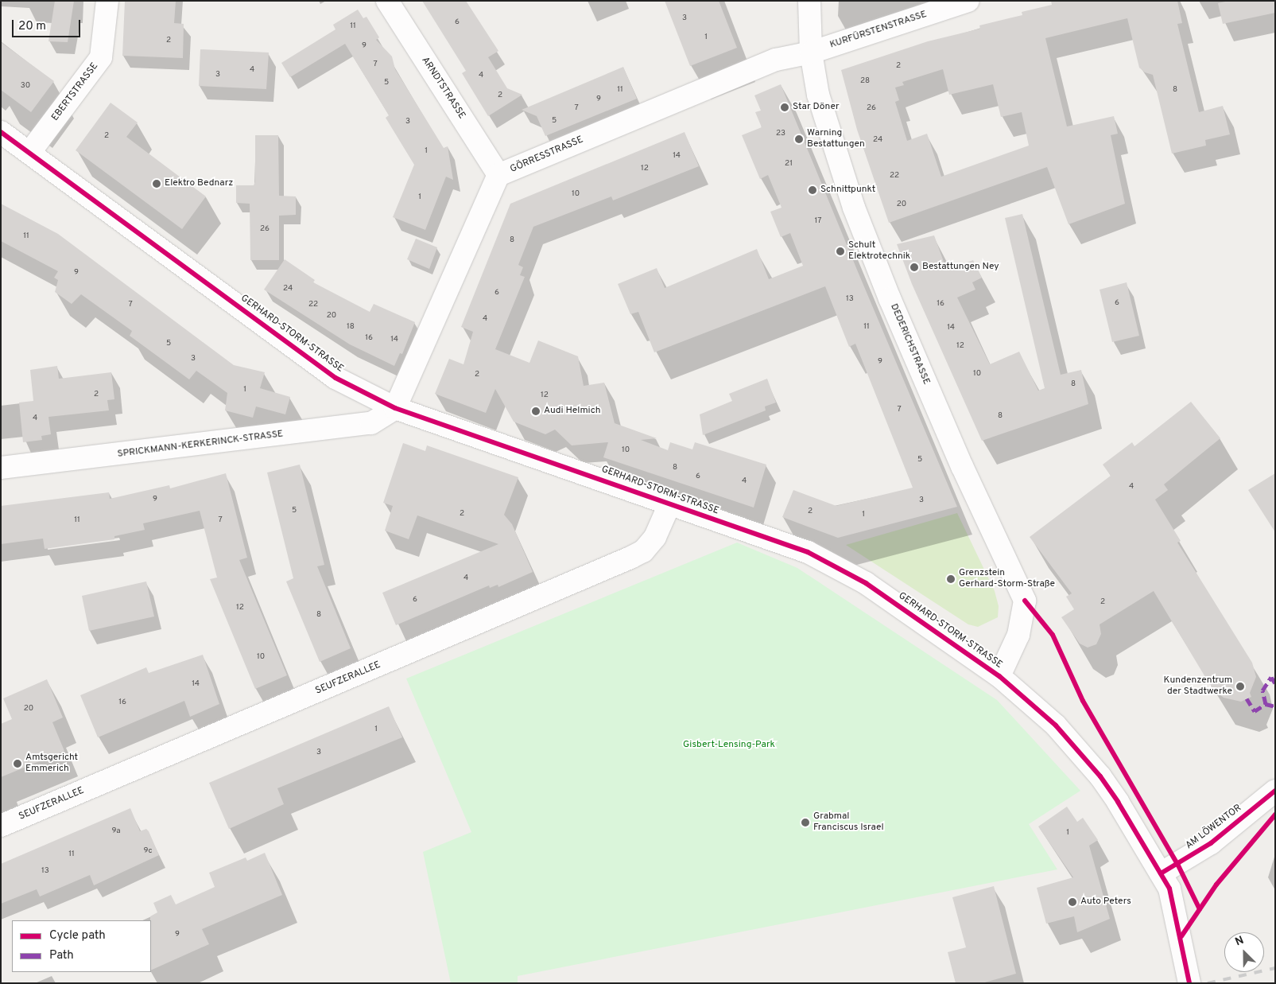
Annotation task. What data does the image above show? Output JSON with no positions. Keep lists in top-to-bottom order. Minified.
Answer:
{"streets":{"street":["KURFÜRSTENSTRASSE","ARNDTSTRASSE","EBERTSTRASSE","GÖRRESSTRASSE","GERHARD-STORM-STRASSE","DEDERICHSTRASSE","SPRICKMANN-KERKERINCK-STRASSE","SEUFZERALLEE","AM LÖWENTOR"]},"crossings":[["KURFÜRSTENSTRASSE","GÖRRESSTRASSE"],["KURFÜRSTENSTRASSE","DEDERICHSTRASSE"],["ARNDTSTRASSE","GÖRRESSTRASSE"],["EBERTSTRASSE","GERHARD-STORM-STRASSE"],["GÖRRESSTRASSE","GERHARD-STORM-STRASSE"],["GÖRRESSTRASSE","DEDERICHSTRASSE"],["GÖRRESSTRASSE","SPRICKMANN-KERKERINCK-STRASSE"],["GERHARD-STORM-STRASSE","DEDERICHSTRASSE"],["GERHARD-STORM-STRASSE","SPRICKMANN-KERKERINCK-STRASSE"],["GERHARD-STORM-STRASSE","SEUFZERALLEE"],["GERHARD-STORM-STRASSE","AM LÖWENTOR"]],"parks":["Gisbert-Lensing-Park"],"places":["Star Döner","Warning Bestattungen","Elektro Bednarz","Schnittpunkt","Schult Elektrotechnik","Bestattungen Ney","Audi Helmich","Grenzstein Gerhard-Storm-Straße","Kundenzentrum der Stadtwerke","Amtsgericht Emmerich","Grabmal Franciscus Israel","Auto Peters"],"house_numbers":["3","6","11","1","2","9","7","2","4","3","4","28","5","30","11","8","2","9","7","26","5","3","23","2","24","1","14","21","12","22","10","1","20","17","26","11","8","9","24","6","13","6","16","7","22","20","4","18","11","14","16","14","5","12","3","9","10","2","8","1","2","12","7","8","4","10","5","8","6","4","4","9","3","5","2","2","1","11","7","4","6","2","12","8","10","14","16","20","1","3","9a","1","9c","11","13","9"],"legend":["Cycle path","Path"],"scale_bar":"20 m","north":"top left"}
